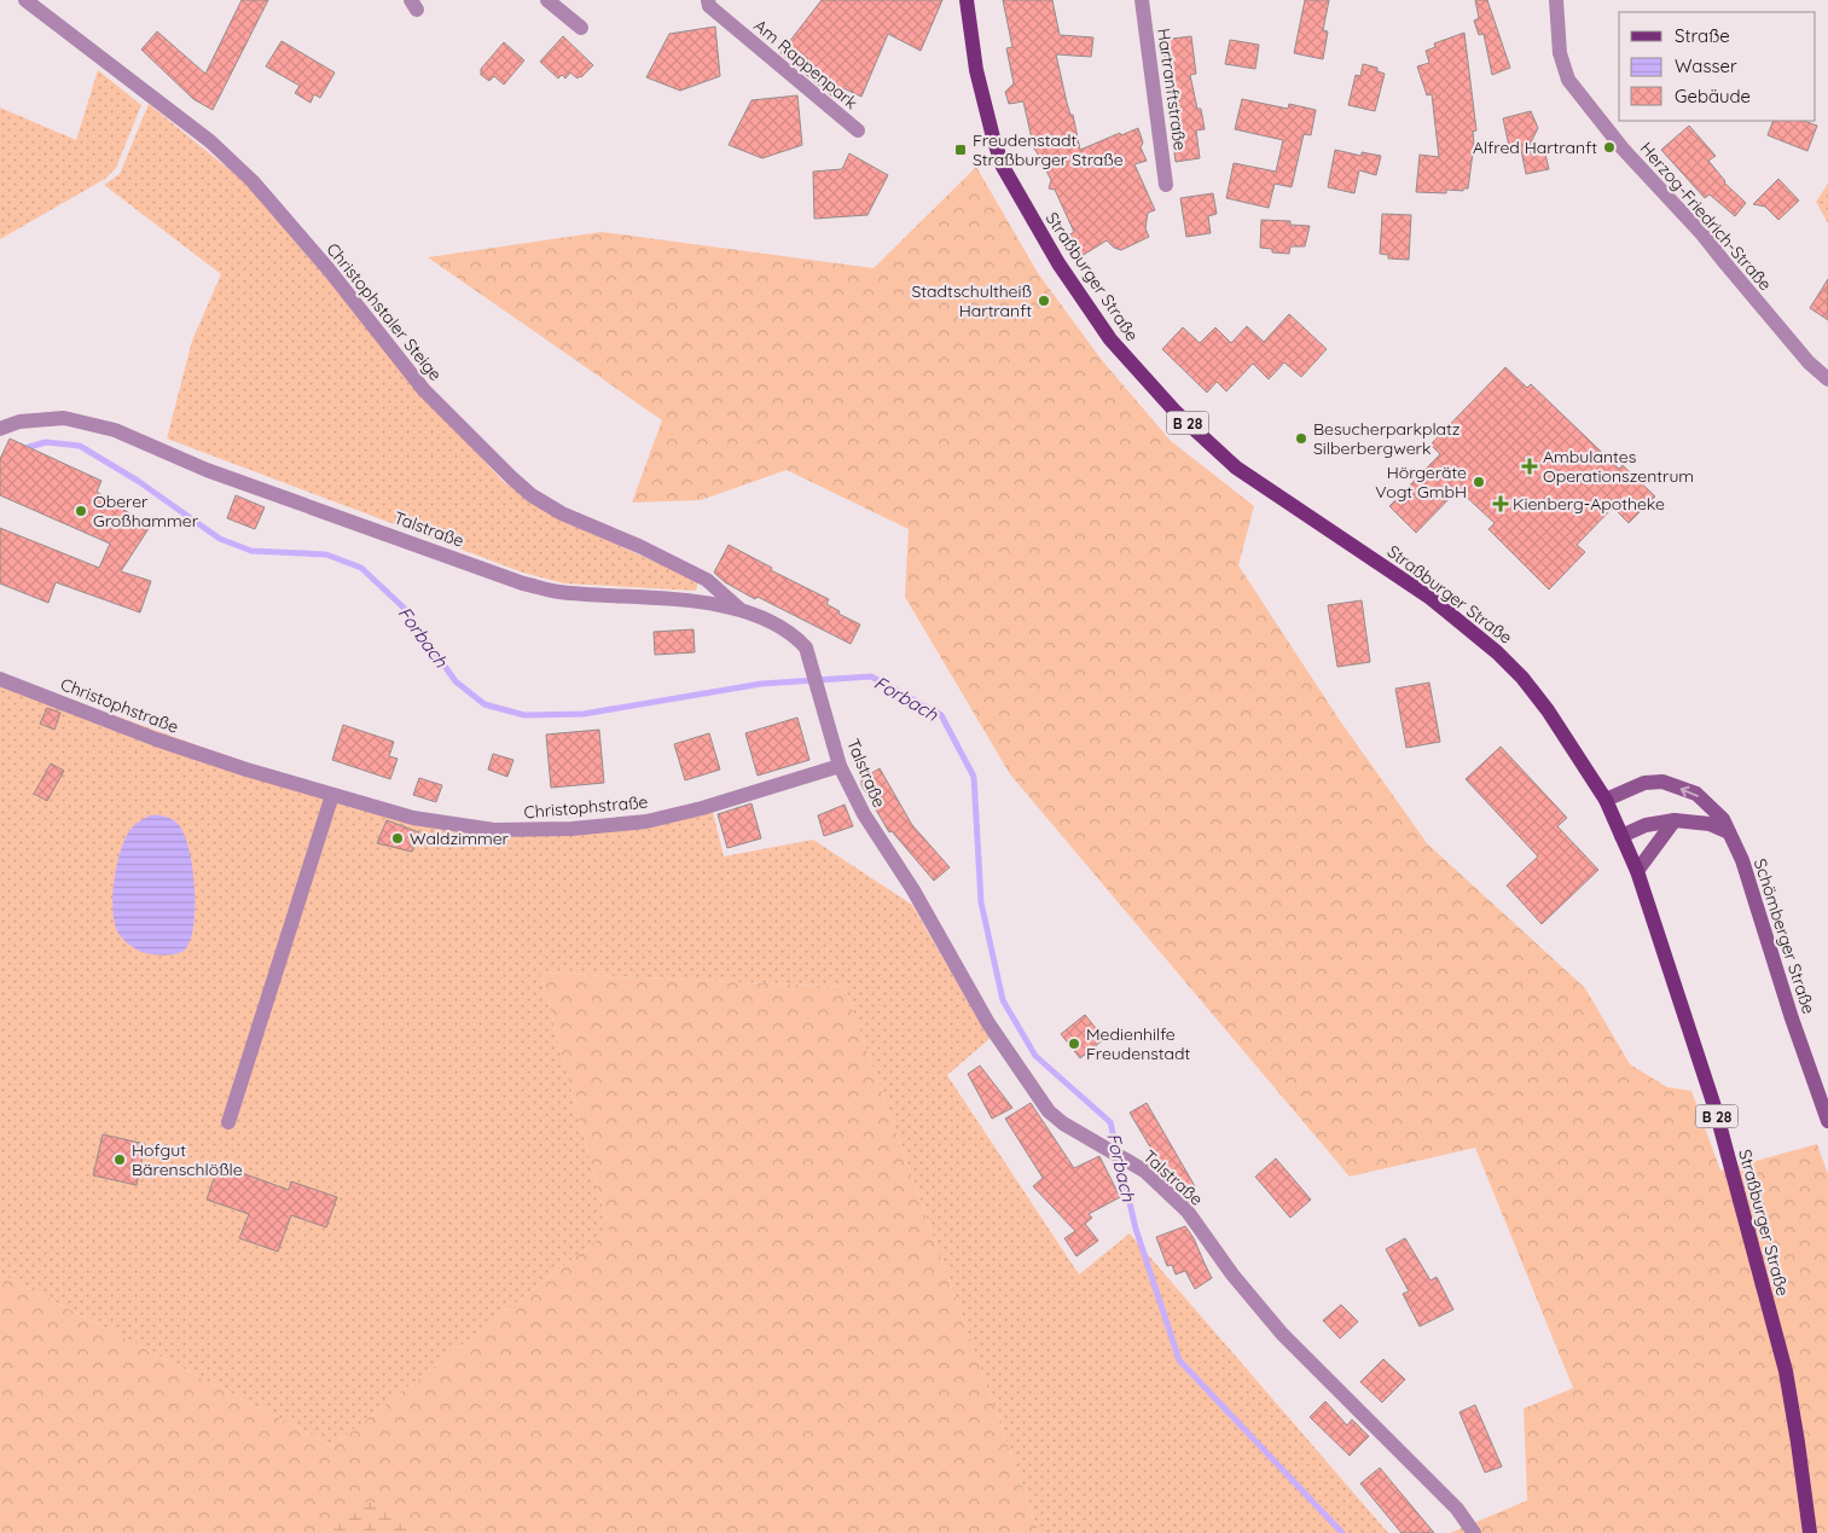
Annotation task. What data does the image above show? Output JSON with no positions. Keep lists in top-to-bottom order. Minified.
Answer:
{"streets":{"main road":["Straßburger Straße","B 28","Schömberger Straße"],"street":["Am Rappenpark","Hartranftstraße","Herzog-Friedrich-Straße","Christophstaler Steige","Talstraße","Christophstraße"]},"crossings":[["Straßburger Straße","Schömberger Straße"],["Christophstaler Steige","Talstraße"],["Talstraße","Christophstraße"]],"water":["Forbach"],"places":{"other":["Alfred Hartranft","Stadtschultheiß Hartranft","Besucherparkplatz Silberbergwerk","Hörgeräte Vogt GmbH","Oberer Großhammer","Waldzimmer","Medienhilfe Freudenstadt","Hofgut Bärenschlößle"],"transit":["Freudenstadt Straßburger Straße"],"health":["Ambulantes Operationszentrum","Kienberg-Apotheke"]},"legend":["Straße","Wasser","Gebäude"]}
